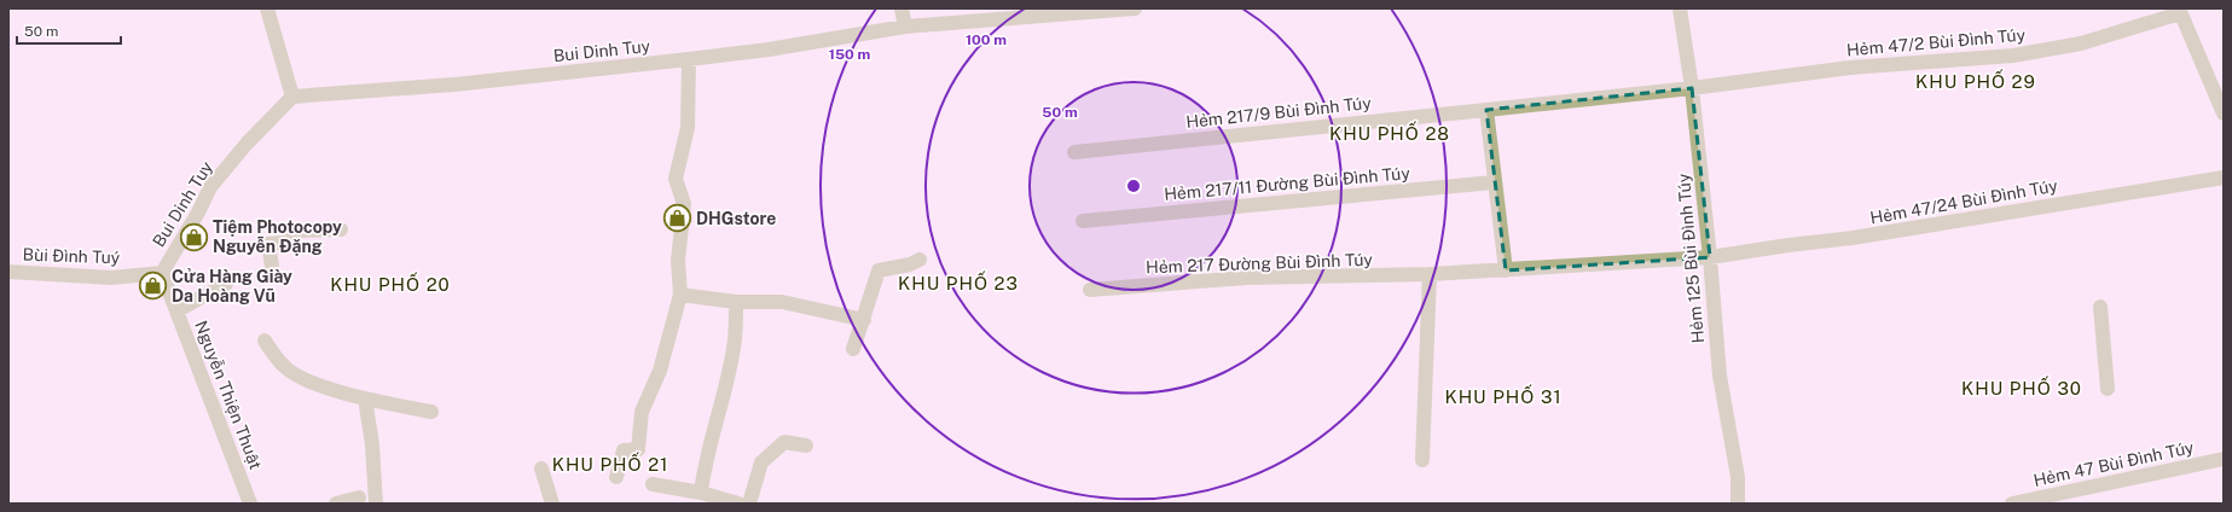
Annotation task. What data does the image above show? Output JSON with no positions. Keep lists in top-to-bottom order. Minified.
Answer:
{"streets":{"street":["Hẻm 47/2 Bùi Đình Túy","Bui Dinh Tuy","Hẻm 217/9 Bùi Đình Túy","Hẻm 217/11 Đường Bùi Đình Túy","Hẻm 47/24 Bùi Đình Túy","Bùi Đình Tuý","Hẻm 125 Bùi Đình Túy","Hẻm 217 Đường Bùi Đình Túy","Nguyễn Thiện Thuật","Hẻm 47 Bùi Đình Túy"]},"crossings":[["Hẻm 47/2 Bùi Đình Túy","Hẻm 217/9 Bùi Đình Túy"],["Hẻm 47/2 Bùi Đình Túy","Hẻm 125 Bùi Đình Túy"],["Bui Dinh Tuy","Bùi Đình Tuý"],["Bui Dinh Tuy","Nguyễn Thiện Thuật"],["Hẻm 47/24 Bùi Đình Túy","Hẻm 125 Bùi Đình Túy"],["Hẻm 47/24 Bùi Đình Túy","Hẻm 217 Đường Bùi Đình Túy"],["Bùi Đình Tuý","Nguyễn Thiện Thuật"]],"districts":["KHU PHỐ 29","KHU PHỐ 28","KHU PHỐ 23","KHU PHỐ 20","KHU PHỐ 30","KHU PHỐ 31","KHU PHỐ 21"],"places":{"shop":["DHGstore","Tiệm Photocopy Nguyễn Đặng","Cửa Hàng Giày Da Hoàng Vũ"]},"scale_bar":"50 m","rings":["100 m","150 m","50 m"]}
